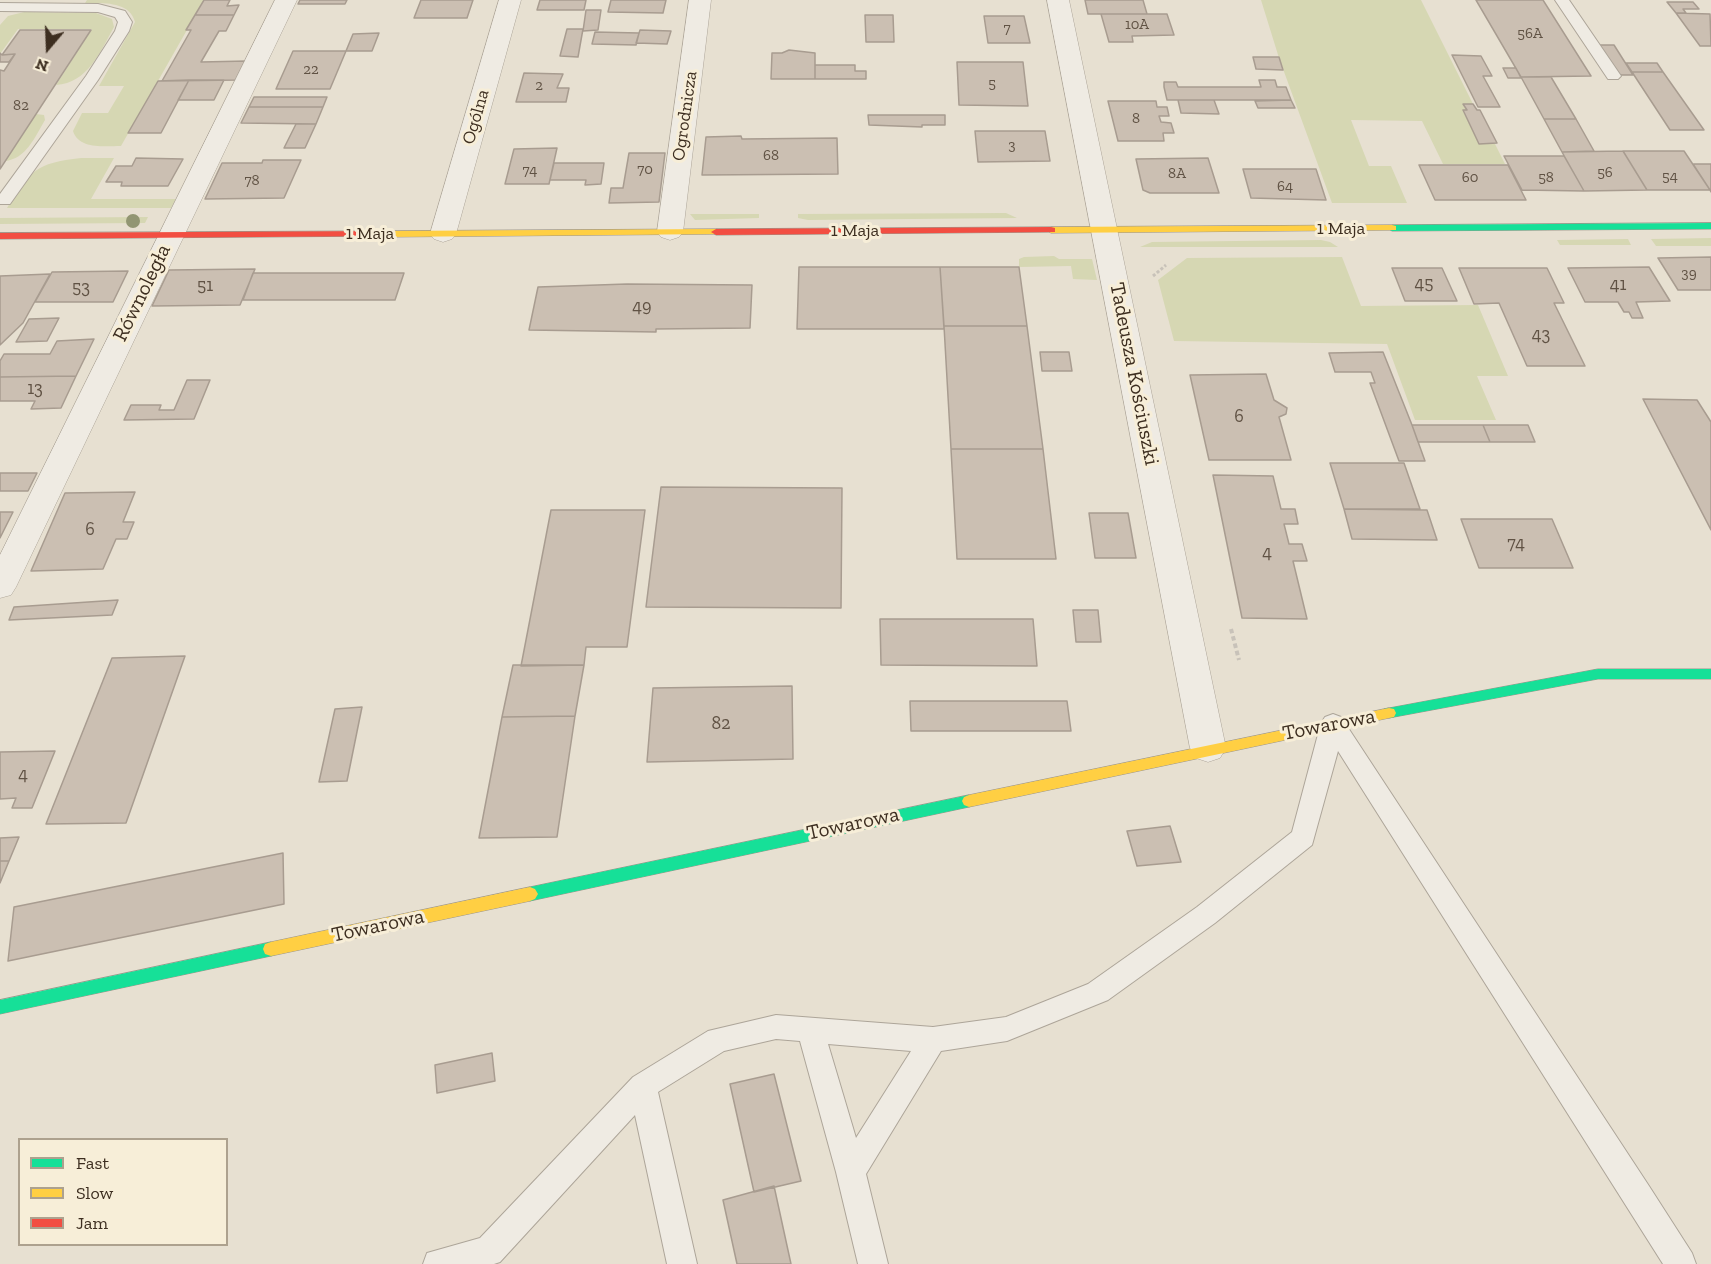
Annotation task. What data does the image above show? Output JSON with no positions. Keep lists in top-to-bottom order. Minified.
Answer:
{"streets":{"street":["Ogrodnicza","Ogólna","1 Maja","Równoległa","Tadeusza Kościuszki","Towarowa"]},"crossings":[["Ogrodnicza","1 Maja"],["Ogólna","1 Maja"],["1 Maja","Równoległa"],["1 Maja","Tadeusza Kościuszki"],["Tadeusza Kościuszki","Towarowa"]],"house_numbers":["10A","7","56A","22","5","2","82","8","3","68","70","74","56","8A","54","60","58","78","64","39","45","41","51","53","49","43","13","6","6","74","4","82","4"],"legend":["Fast","Slow","Jam"],"north":"bottom"}
